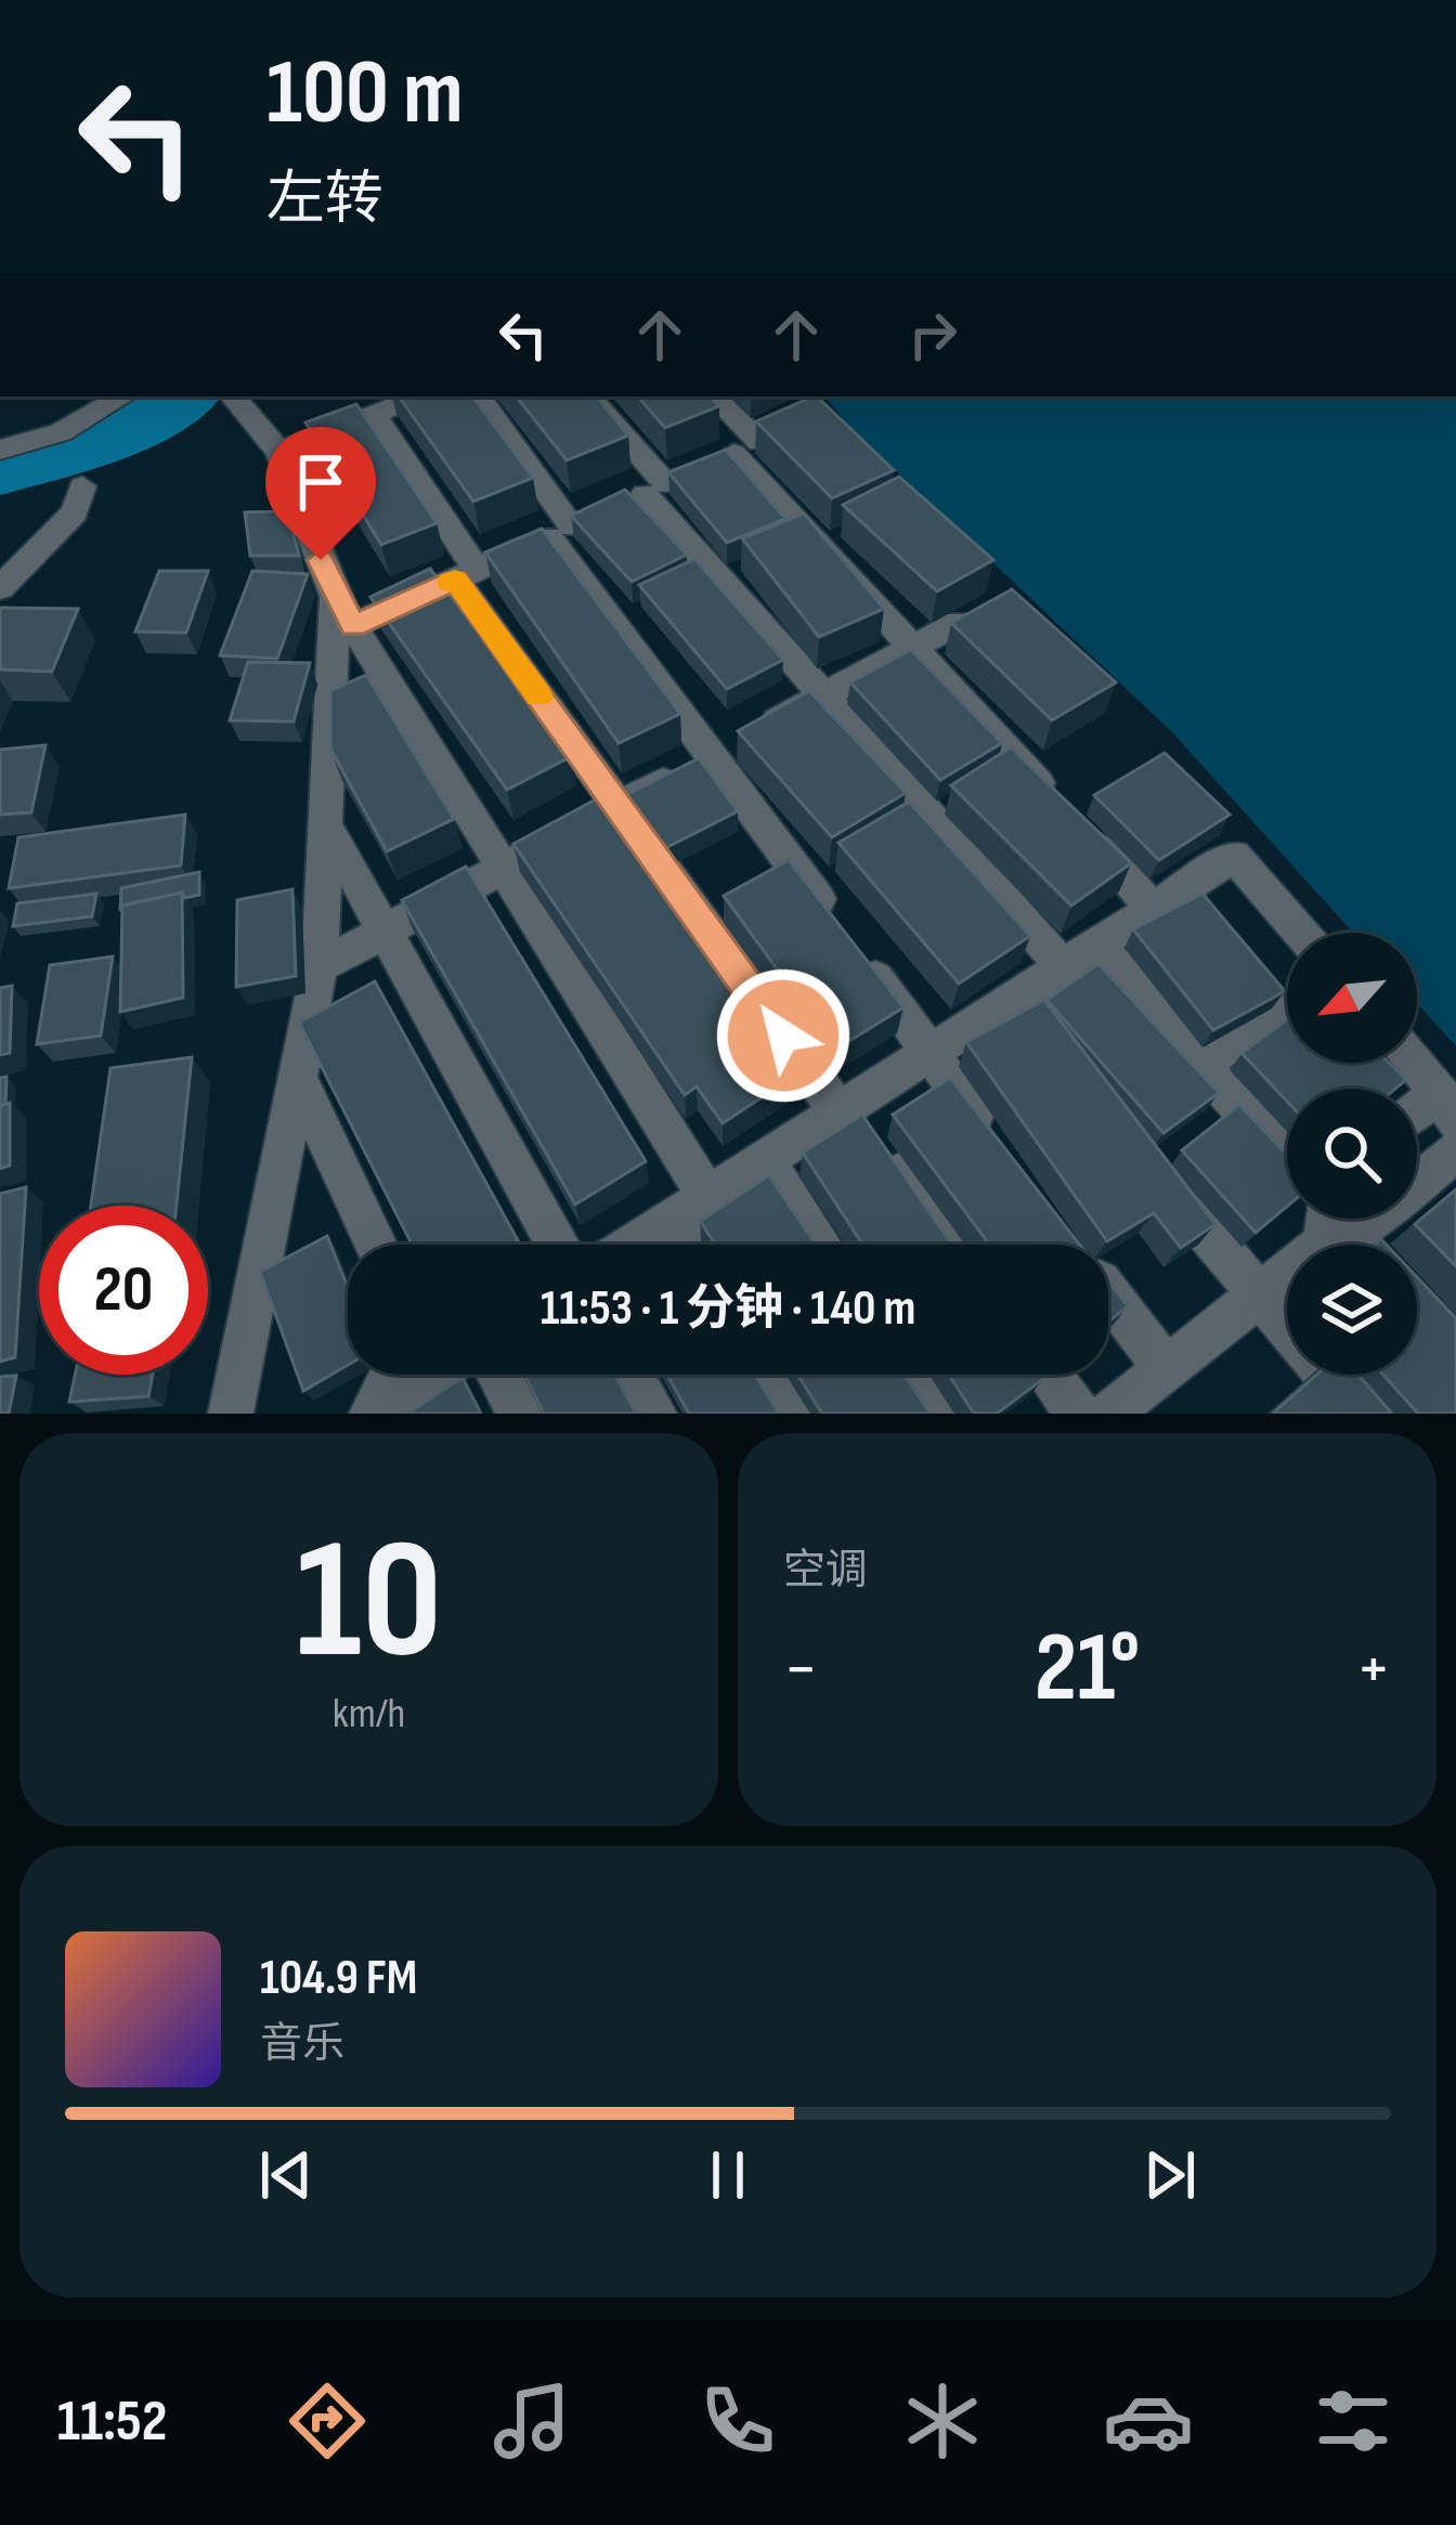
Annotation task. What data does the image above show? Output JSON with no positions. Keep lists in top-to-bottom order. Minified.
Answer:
{"north":"bottom left","page":{"turn":["100 m","左转"],"limit":"20","trip":"11:53 · 1 分钟 · 140 m","tile":[["10","km/h"],"空调"],"heat":["−","21°","+"],"song":["104.9 FM","音乐"],"tabs":"11:52"}}
